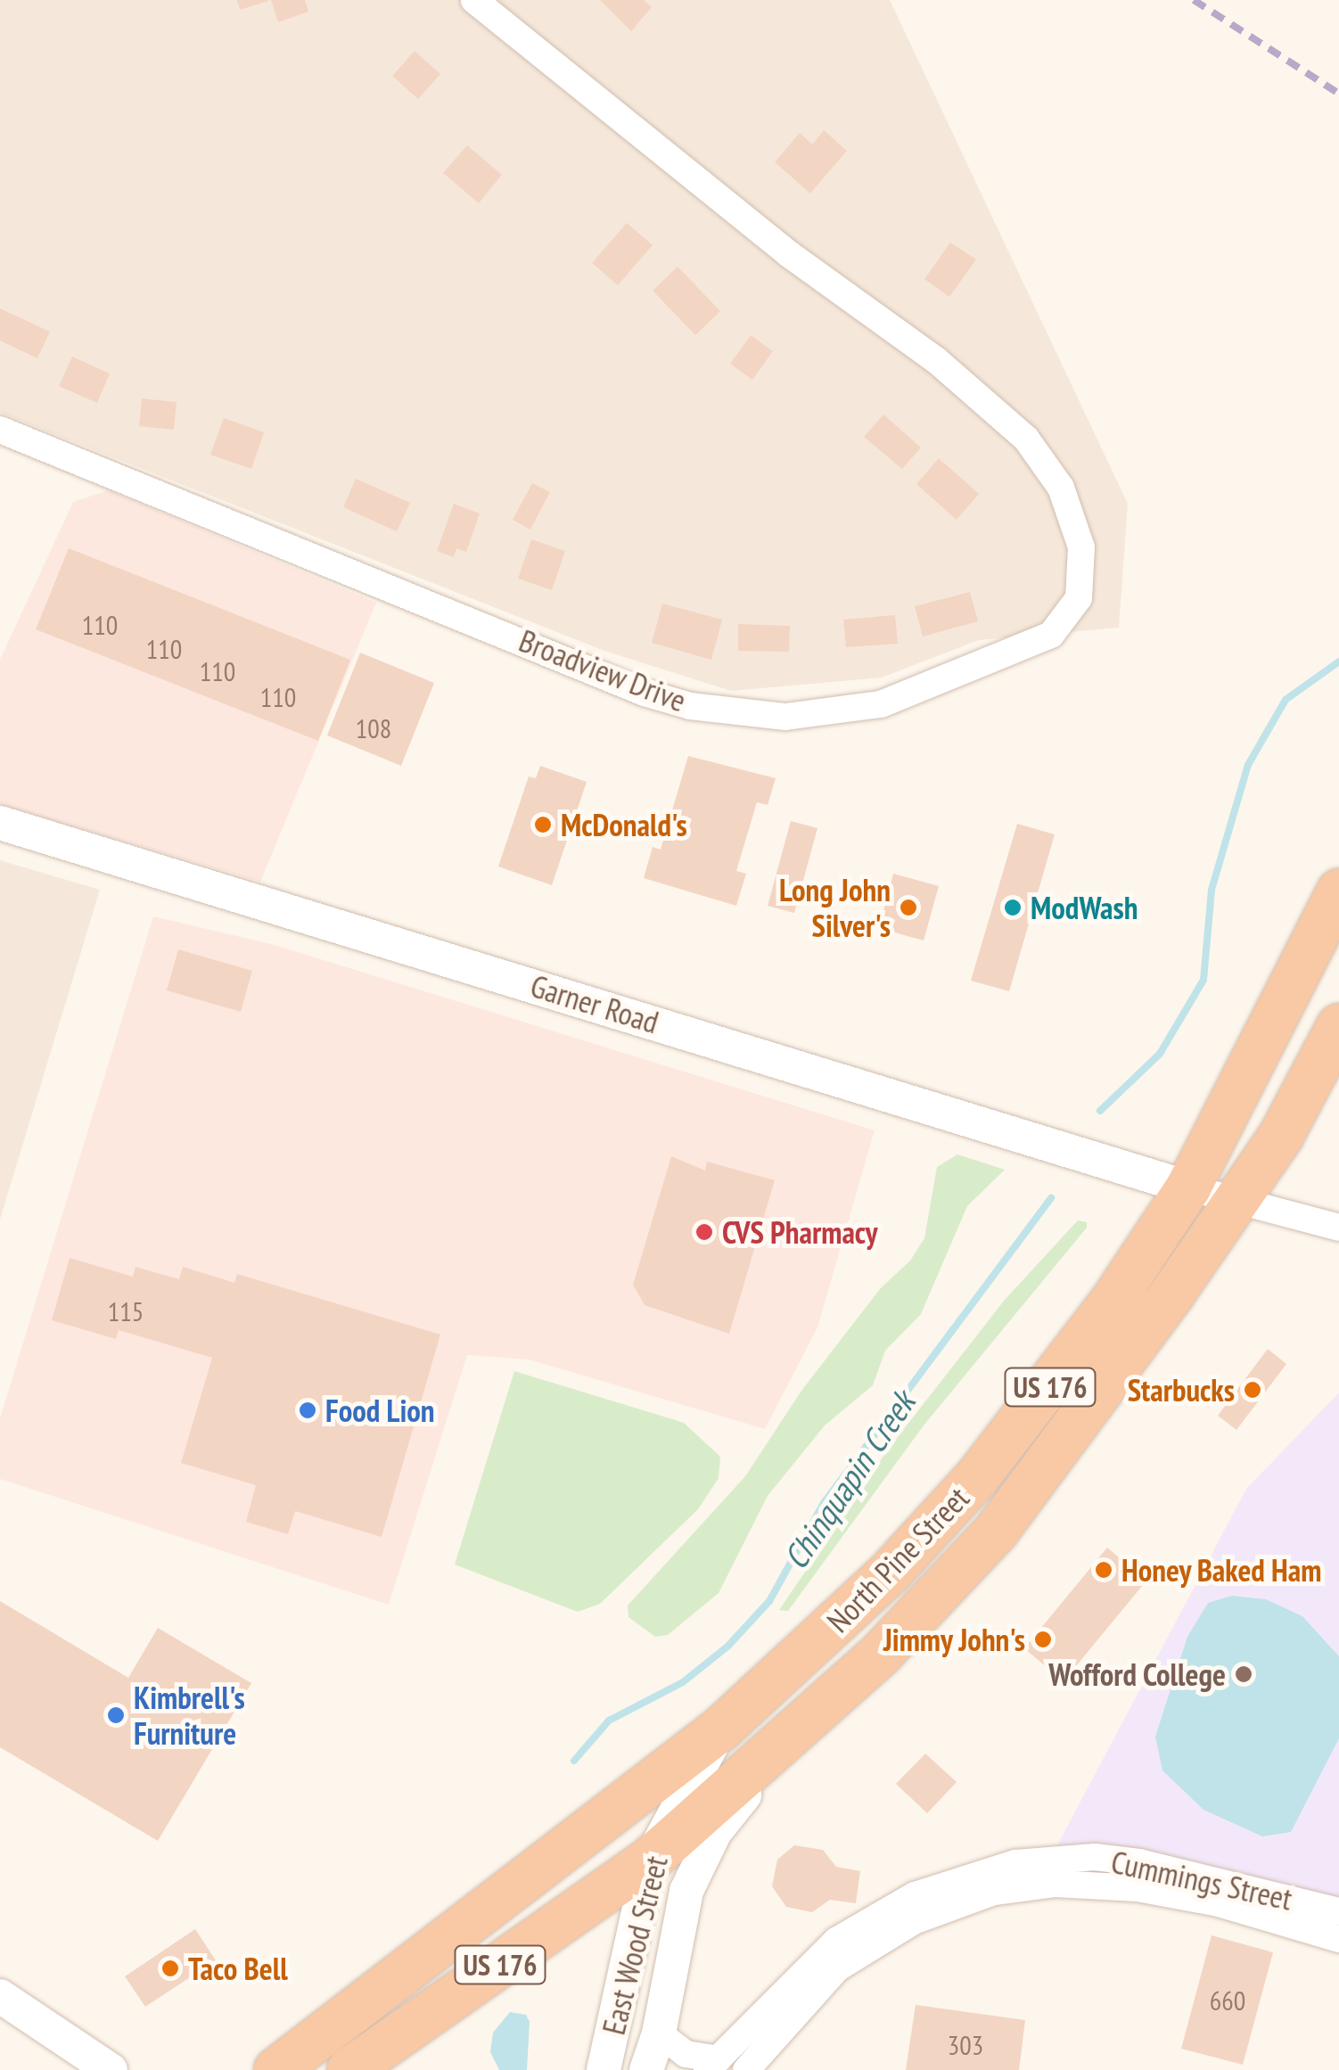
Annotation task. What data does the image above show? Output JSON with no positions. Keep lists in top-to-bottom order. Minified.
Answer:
{"streets":{"highway":["US 176","North Pine Street"],"street":["Broadview Drive","Garner Road","Cummings Street","East Wood Street"]},"crossings":[["Garner Road","North Pine Street"],["North Pine Street","East Wood Street"]],"water":["Chinquapin Creek"],"places":["McDonald's","Long John Silver's","ModWash","CVS Pharmacy","Starbucks","Food Lion","Honey Baked Ham","Jimmy John's","Wofford College","Kimbrell's Furniture","Taco Bell"],"house_numbers":["110","110","110","110","108","115","660","303"]}
